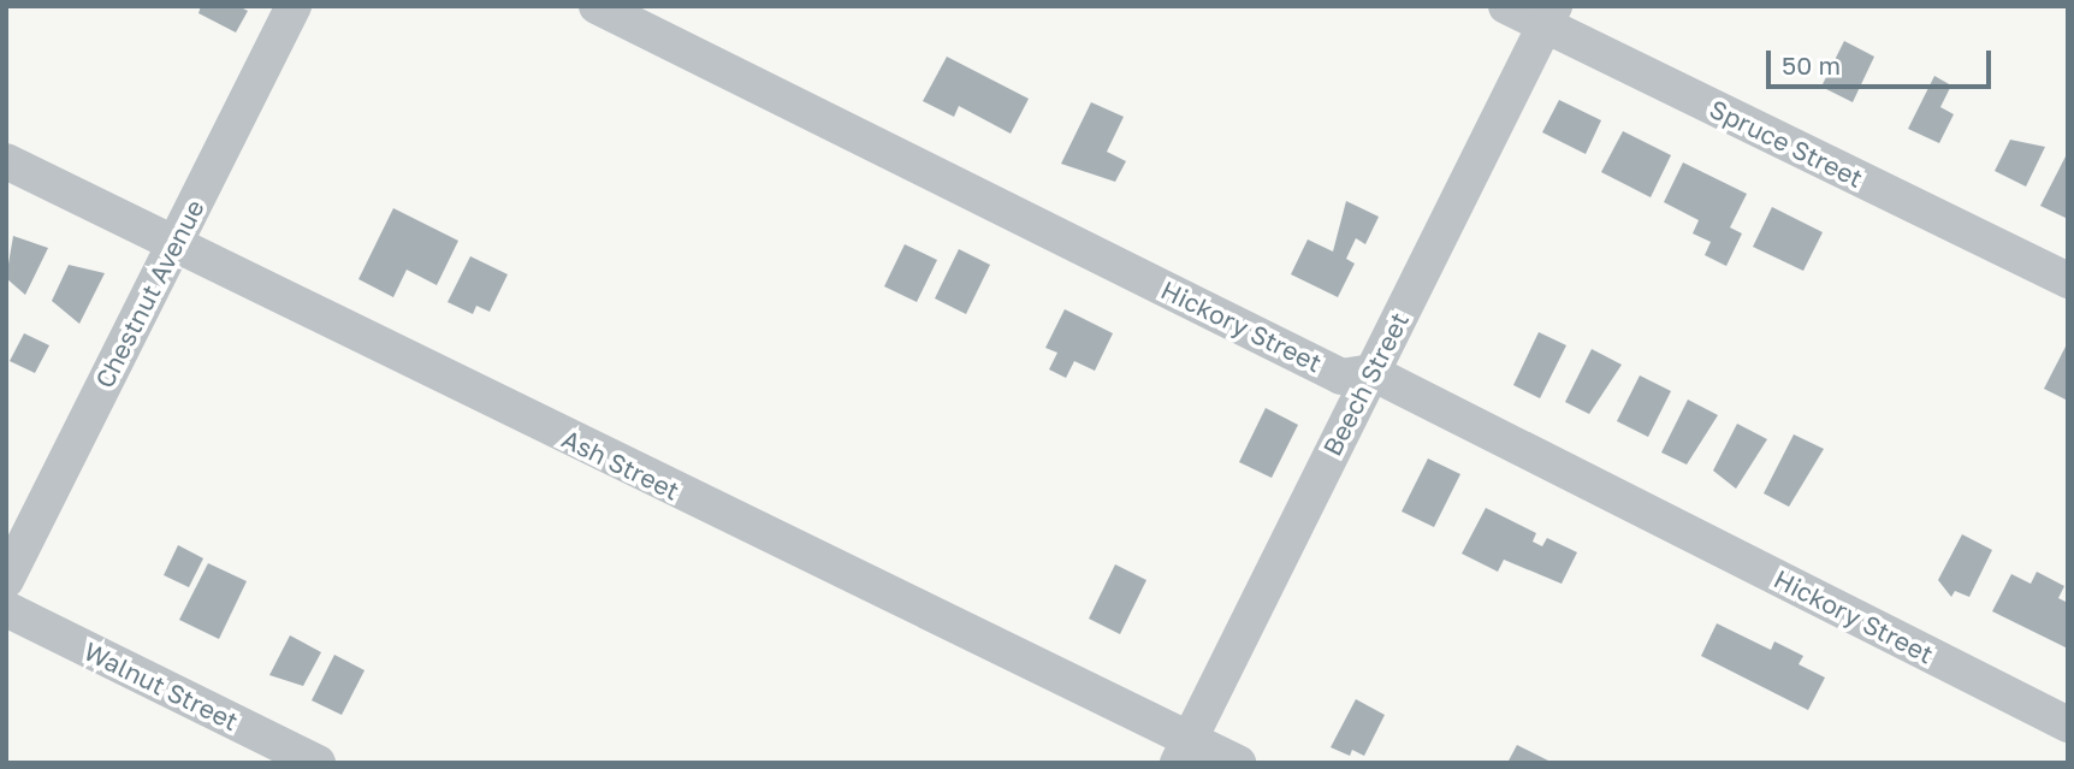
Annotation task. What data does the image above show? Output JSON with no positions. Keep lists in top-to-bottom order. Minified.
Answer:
{"streets":{"street":["Spruce Street","Chestnut Avenue","Hickory Street","Beech Street","Ash Street","Walnut Street"]},"crossings":[["Spruce Street","Beech Street"],["Chestnut Avenue","Ash Street"],["Hickory Street","Beech Street"],["Beech Street","Ash Street"]],"scale_bar":"50 m"}
